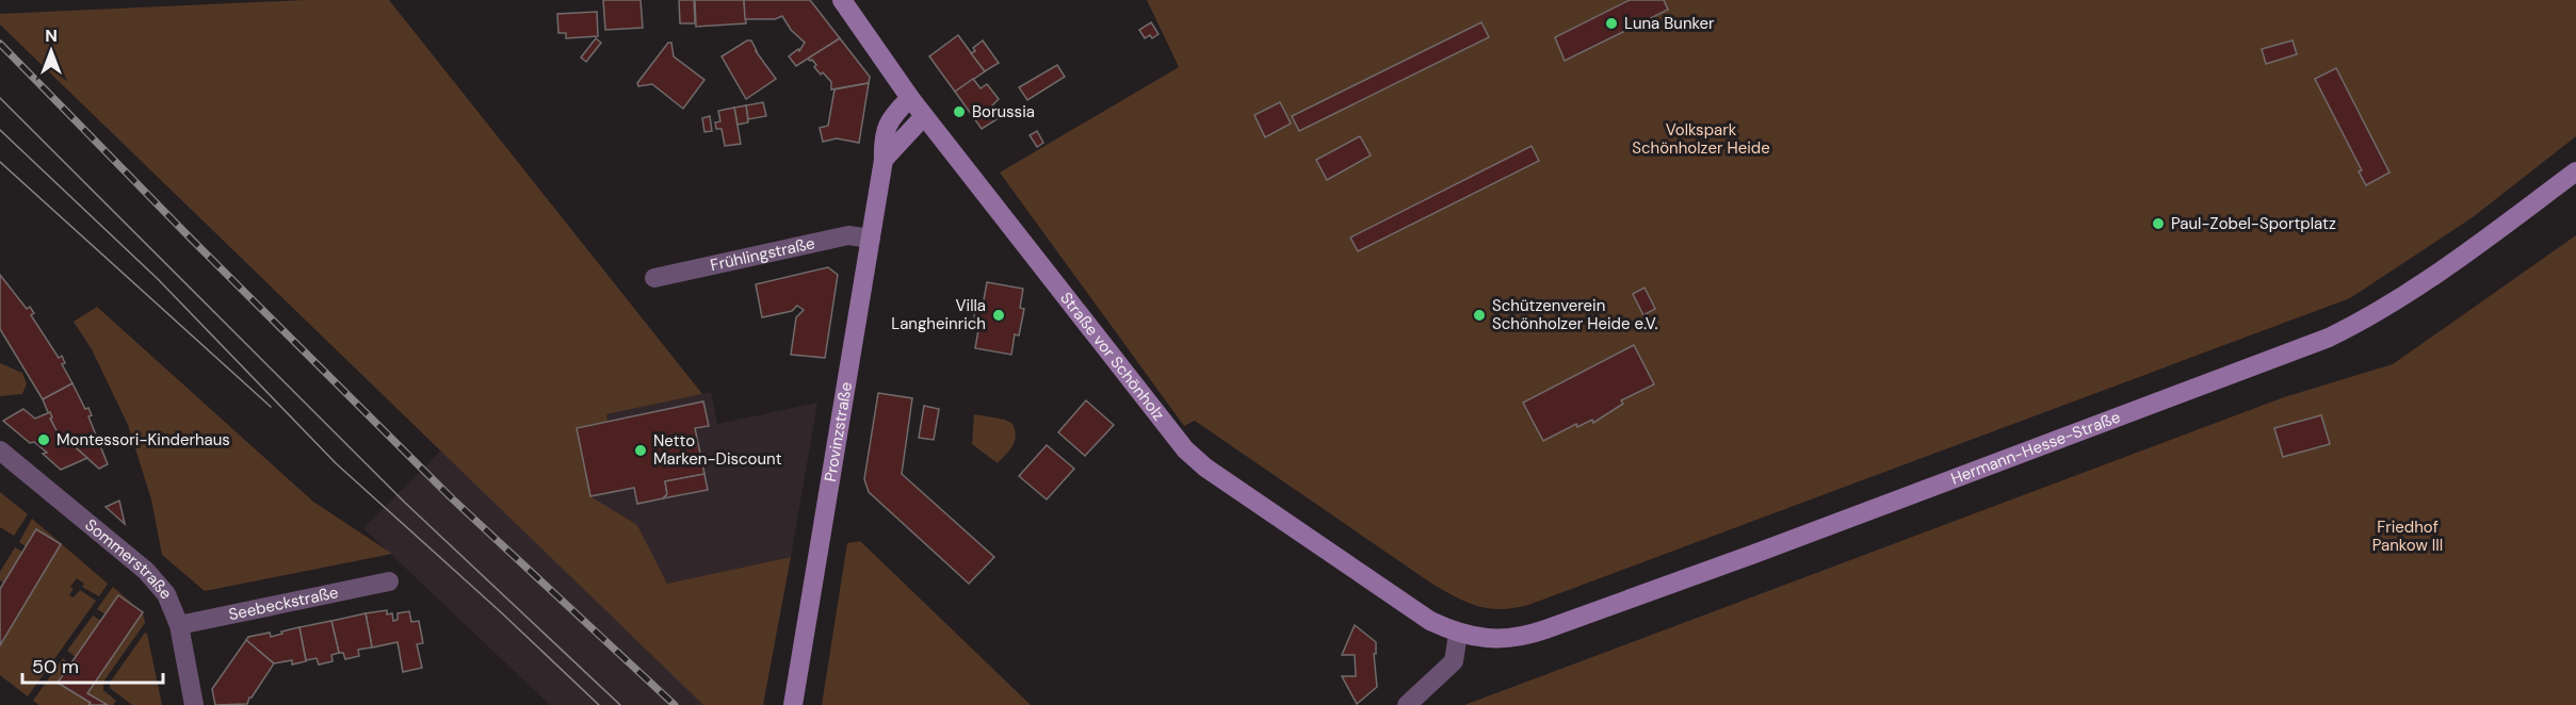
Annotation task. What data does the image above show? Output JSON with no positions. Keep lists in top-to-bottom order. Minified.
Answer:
{"streets":{"main road":["Straße vor Schönholz","Provinzstraße","Hermann-Hesse-Straße"],"street":["Frühlingstraße","Sommerstraße","Seebeckstraße"]},"crossings":[["Frühlingstraße","Provinzstraße"],["Straße vor Schönholz","Provinzstraße"],["Straße vor Schönholz","Hermann-Hesse-Straße"],["Sommerstraße","Seebeckstraße"]],"parks":["Volkspark Schönholzer Heide","Friedhof Pankow III"],"places":["Luna Bunker","Borussia","Paul-Zobel-Sportplatz","Villa Langheinrich","Schützenverein Schönholzer Heide e.V.","Montessori-Kinderhaus","Netto Marken-Discount"],"scale_bar":"50 m","north":"top"}
